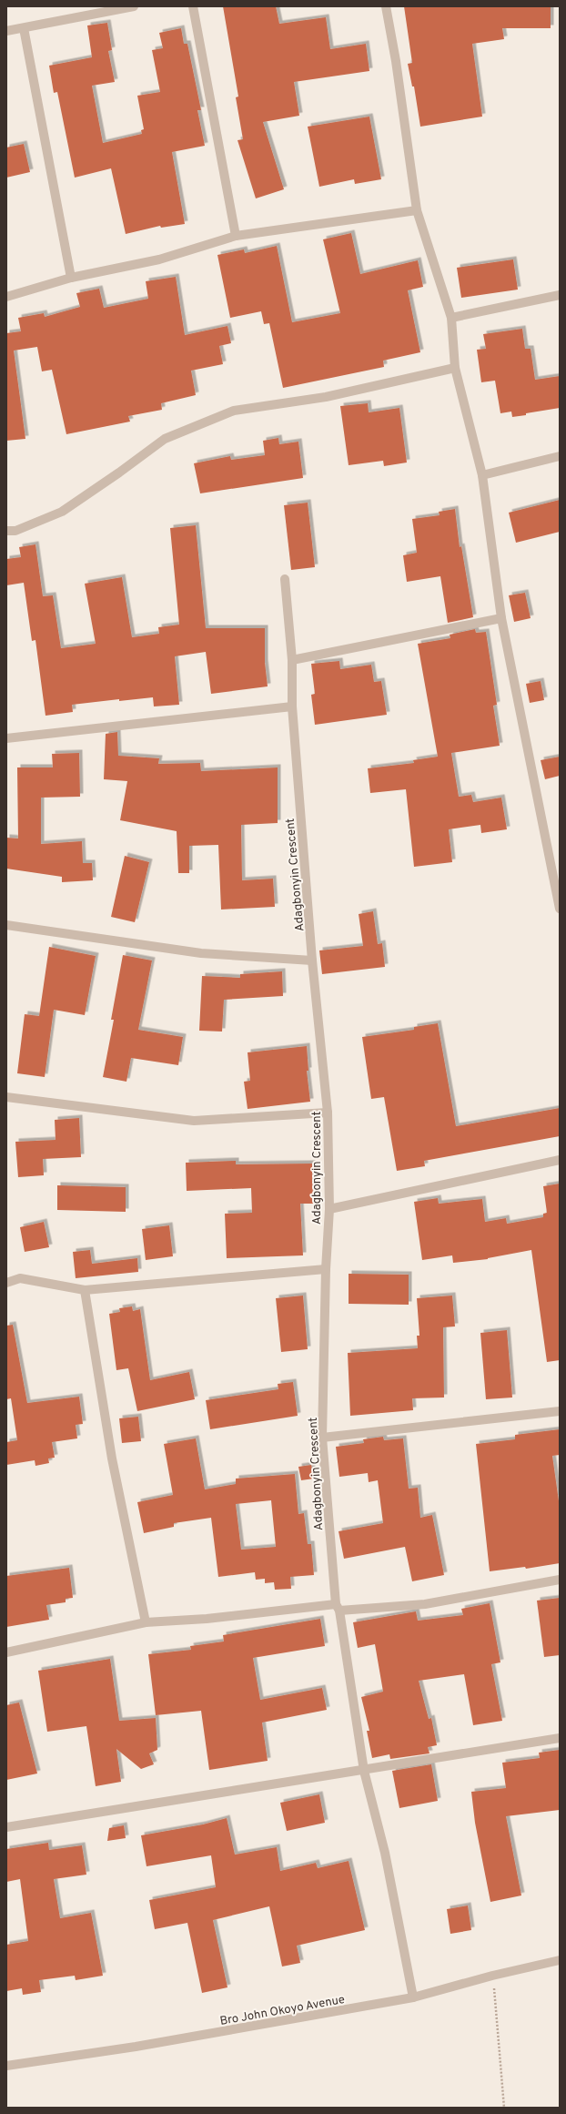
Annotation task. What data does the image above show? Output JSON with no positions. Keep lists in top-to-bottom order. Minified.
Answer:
{"streets":{"street":["Adagbonyin Crescent","Bro John Okoyo Avenue"]},"crossings":[["Adagbonyin Crescent","Bro John Okoyo Avenue"]]}
